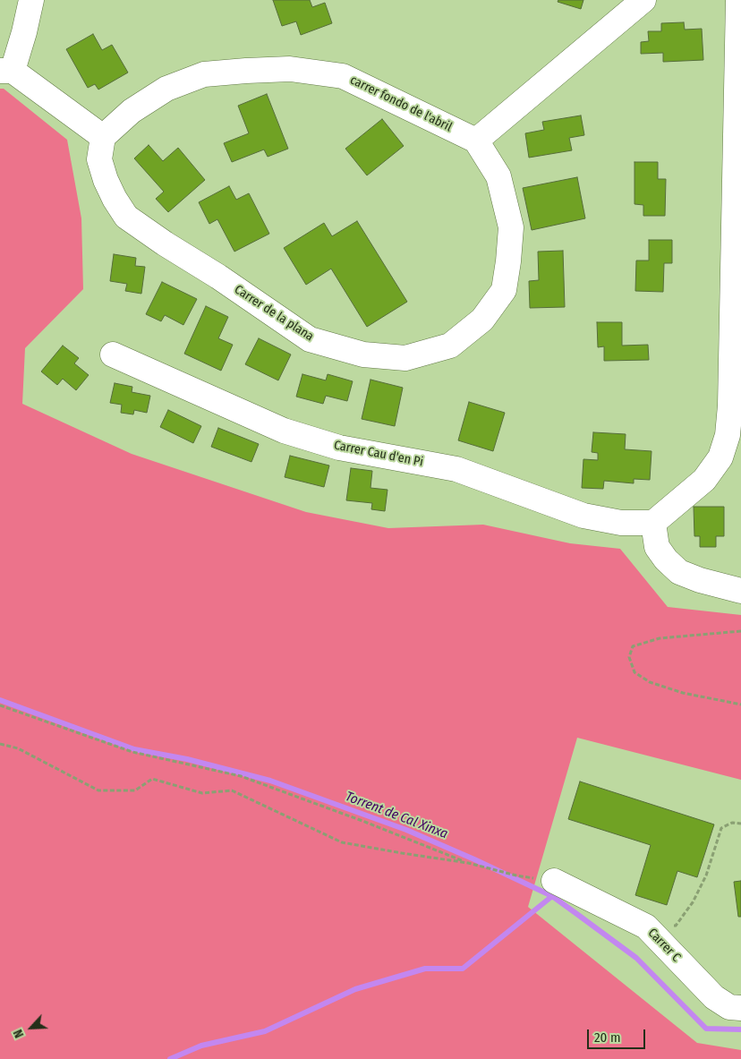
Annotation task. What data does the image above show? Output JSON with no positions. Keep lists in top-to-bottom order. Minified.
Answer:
{"streets":{"street":["carrer fondo de l'abril","Carrer de la plana","Carrer Cau d'en Pi","Carrer C"]},"crossings":[["carrer fondo de l'abril","Carrer de la plana"]],"water":["Torrent de Cal Xinxa"],"scale_bar":"20 m","north":"bottom left"}
